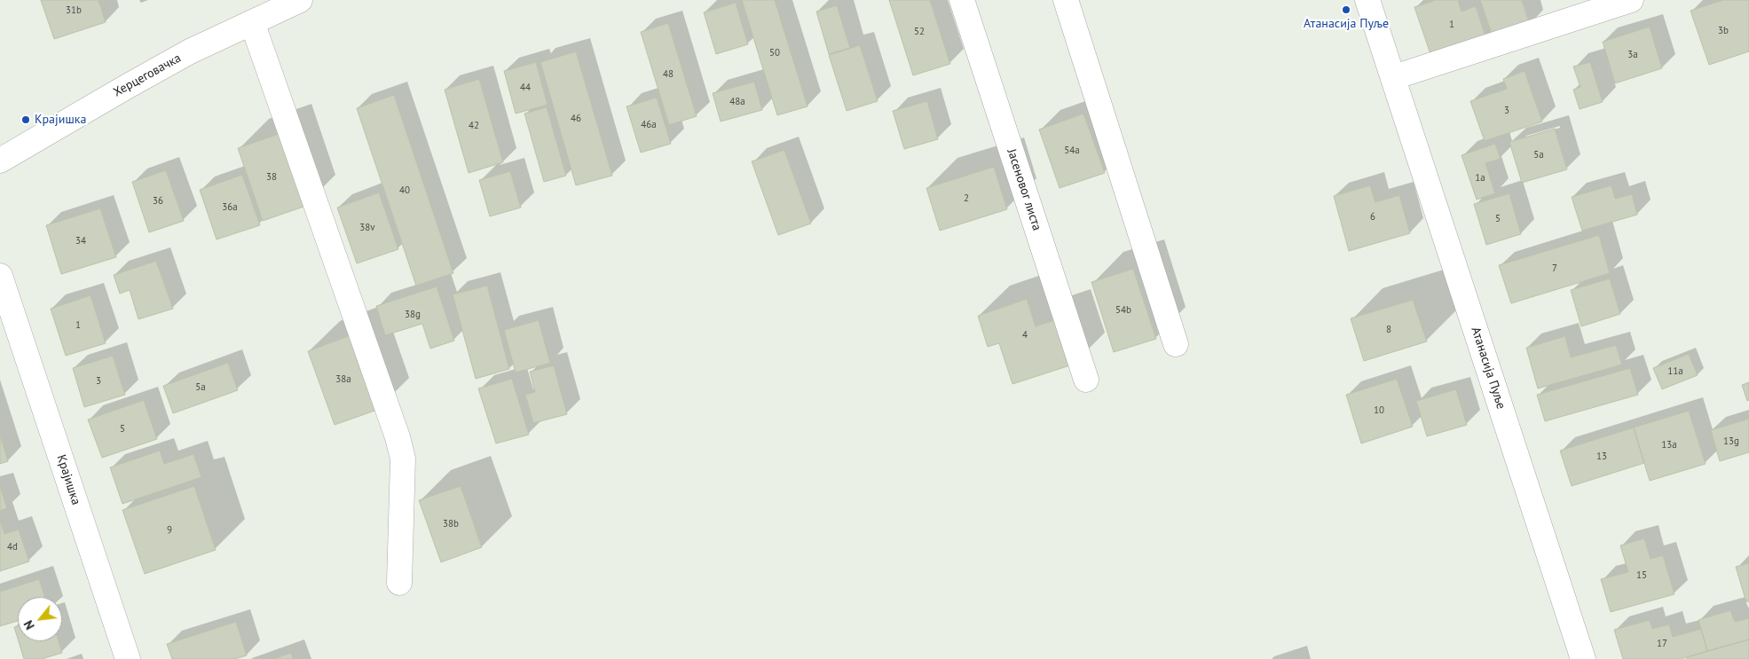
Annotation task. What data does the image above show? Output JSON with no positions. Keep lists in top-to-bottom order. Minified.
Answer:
{"streets":{"street":["Херцеговачка","Јасеновог листа","Атанасија Пуље","Крајишка"]},"places":["Атанасија Пуље","Крајишка"],"house_numbers":["31b","1","3b","52","50","3a","48","44","48a","3","46","46a","42","54a","5a","38","1a","40","2","36","36a","6","5","38v","34","7","54b","38g","1","8","4","11a","38a","3","5a","10","5","13g","13a","13","38b","9","4d","15","17"],"north":"bottom left"}
